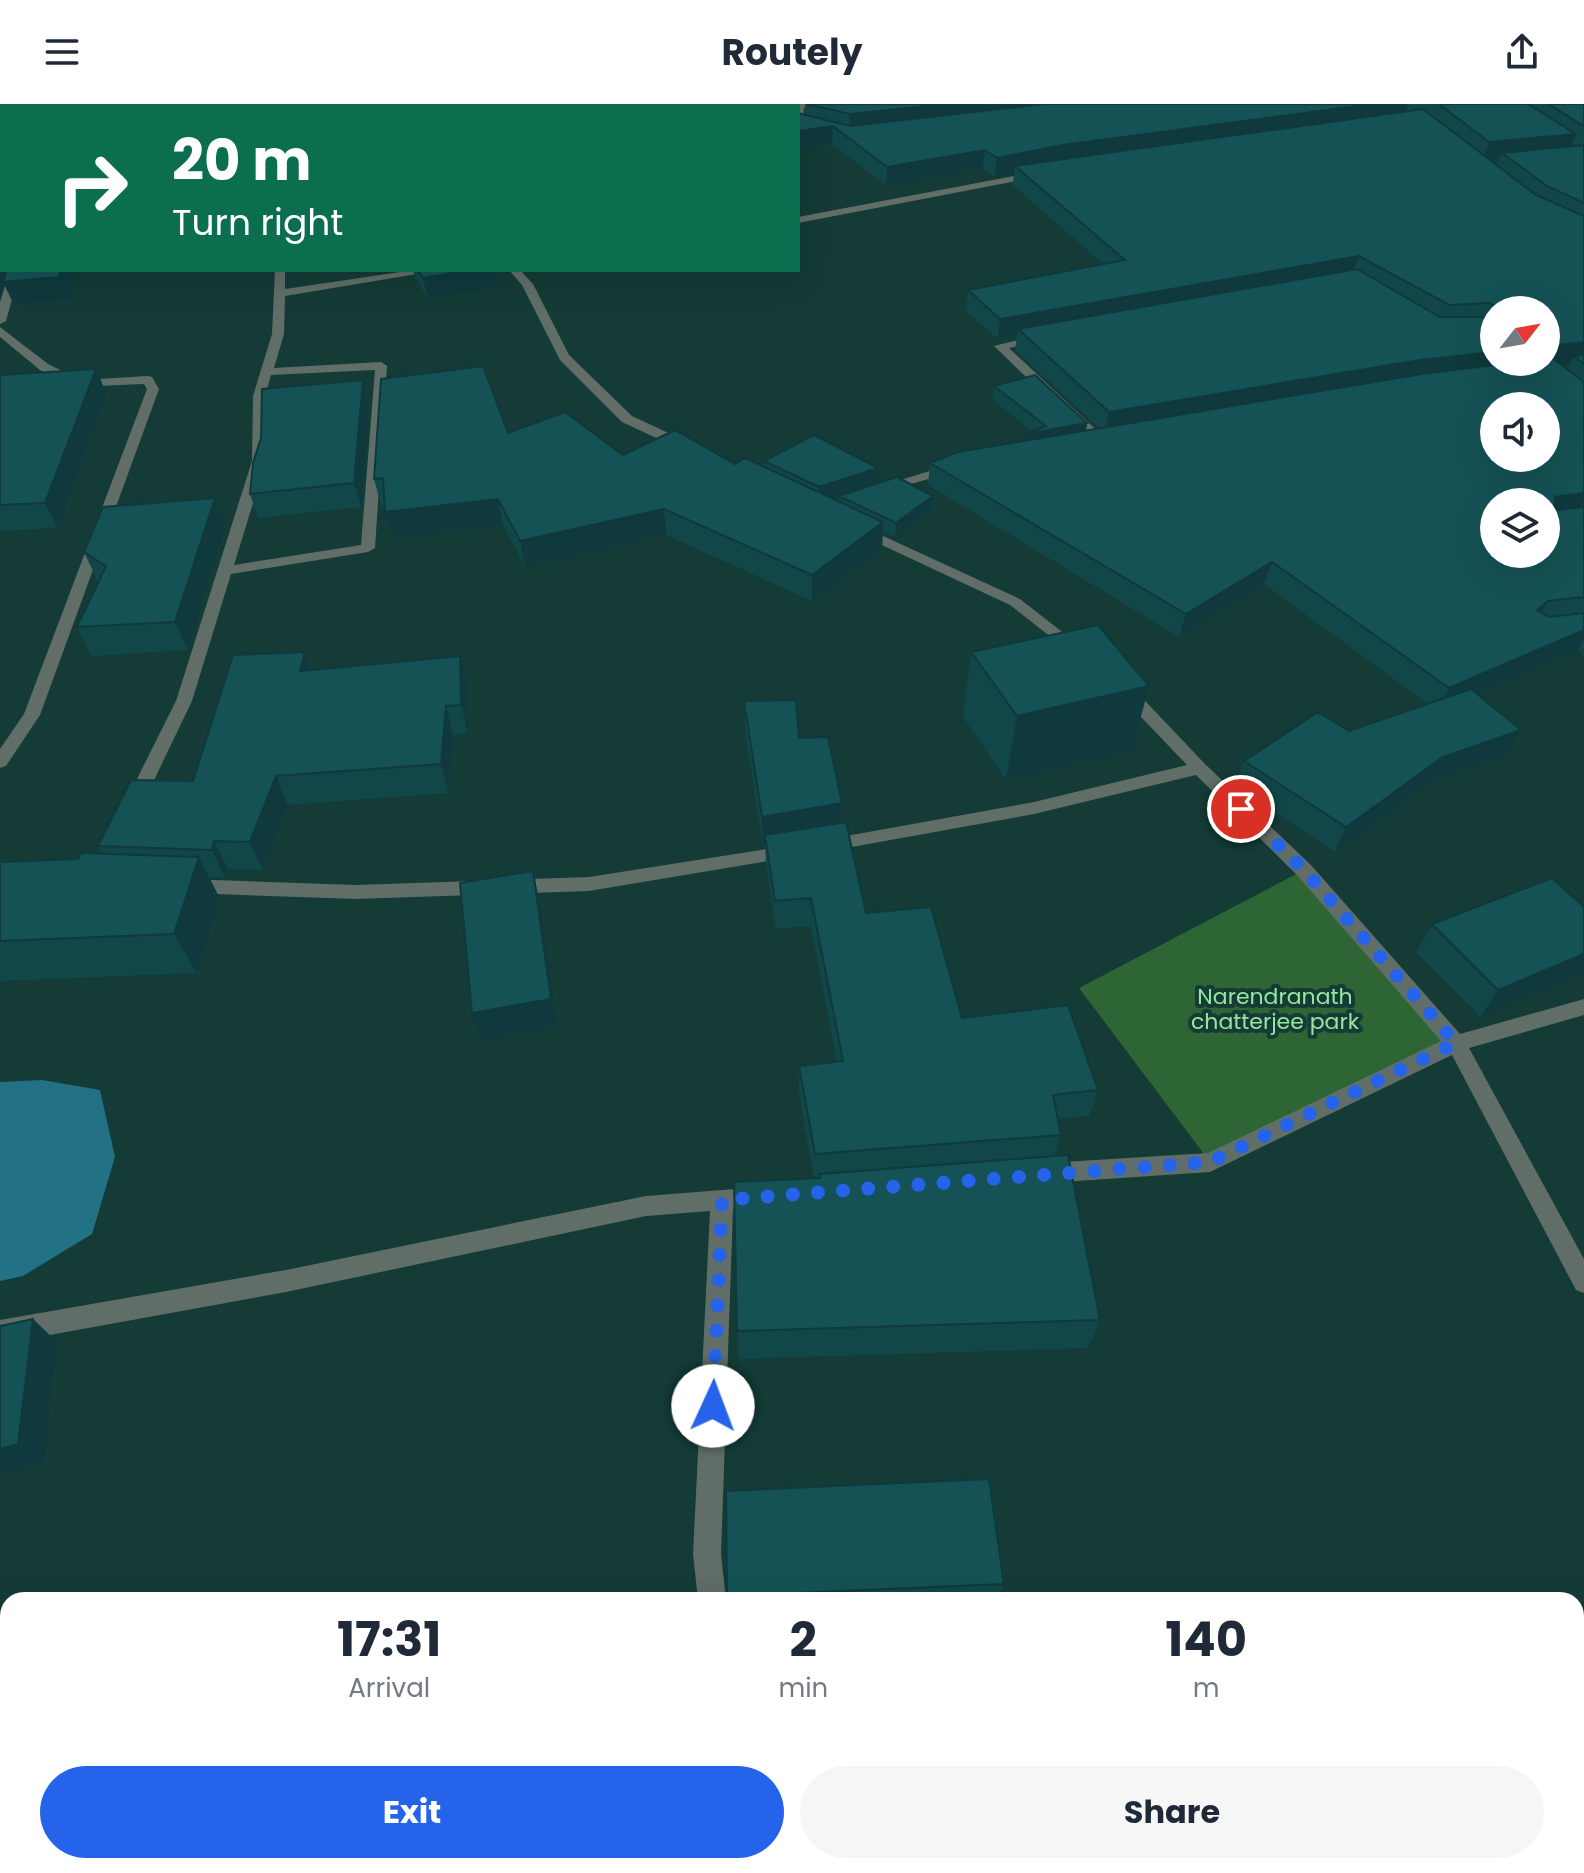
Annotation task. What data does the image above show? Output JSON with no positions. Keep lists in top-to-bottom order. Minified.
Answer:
{"parks":["Narendranath chatterjee park"],"north":"top right","page":{"header":"Routely","turn":["20 m","Turn right"],"eta":["17:31","Arrival","2","min","140","m"],"buttons":["Exit","Share"]}}
